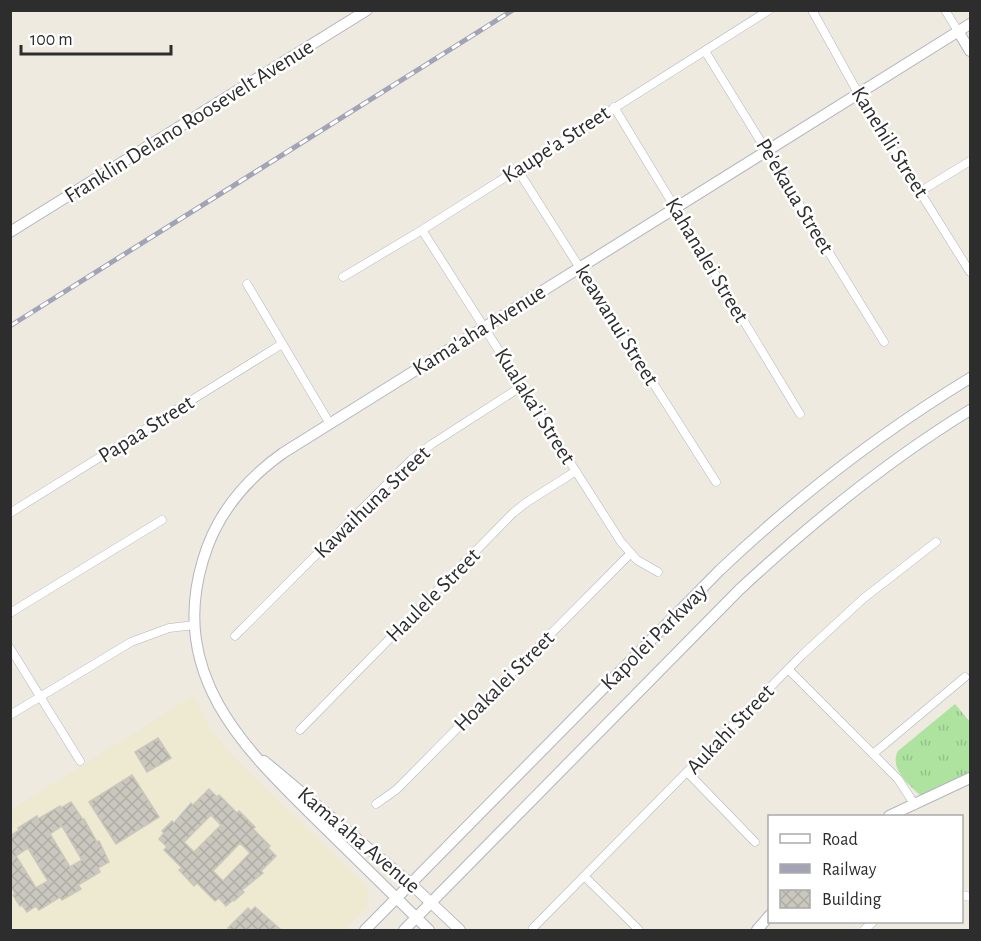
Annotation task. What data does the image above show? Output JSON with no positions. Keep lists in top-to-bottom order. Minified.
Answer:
{"streets":{"main road":["Franklin Delano Roosevelt Avenue","Kama'aha Avenue","Kapolei Parkway"],"street":["Kanehili Street","Kaupe'a Street","Pe'ekaua Street","Kahanalei Street","keawanui Street","Kualaka'i Street","Papaa Street","Kawaihuna Street","Haulele Street","Hoakalei Street","Aukahi Street"]},"crossings":[["Kanehili Street","Kama'aha Avenue"],["Kaupe'a Street","Pe'ekaua Street"],["Kaupe'a Street","Kahanalei Street"],["Kaupe'a Street","keawanui Street"],["Kaupe'a Street","Kualaka'i Street"],["Pe'ekaua Street","Kama'aha Avenue"],["Kahanalei Street","Kama'aha Avenue"],["keawanui Street","Kama'aha Avenue"],["Kama'aha Avenue","Kualaka'i Street"],["Kama'aha Avenue","Kapolei Parkway"],["Kualaka'i Street","Kawaihuna Street"],["Kualaka'i Street","Haulele Street"],["Kualaka'i Street","Hoakalei Street"]],"legend":["Road","Railway","Building"],"scale_bar":"100 m"}
